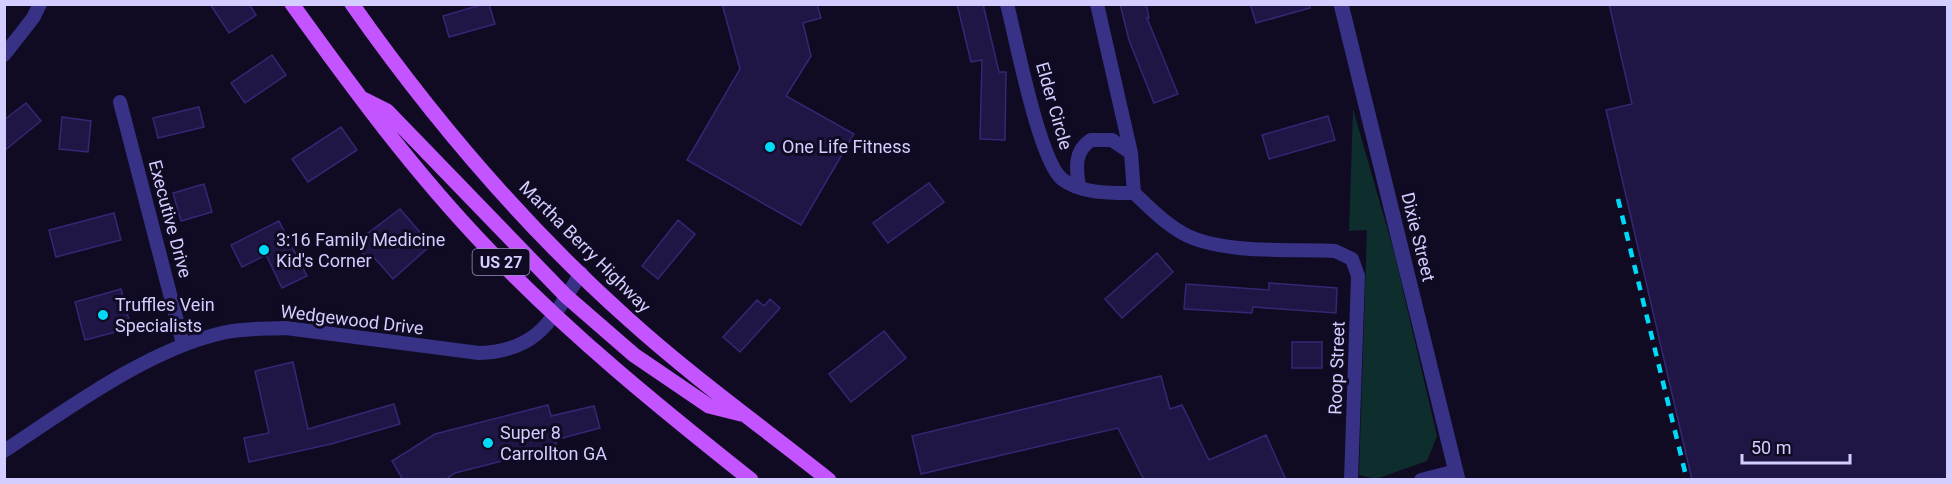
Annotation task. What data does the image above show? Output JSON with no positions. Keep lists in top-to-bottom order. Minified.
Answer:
{"streets":{"main road":["Martha Berry Highway","US 27"],"street":["Elder Circle","Executive Drive","Dixie Street","Wedgewood Drive","Roop Street"]},"crossings":[["Elder Circle","Roop Street"],["Executive Drive","Wedgewood Drive"],["Martha Berry Highway","Wedgewood Drive"],["US 27","Wedgewood Drive"]],"places":["One Life Fitness","3:16 Family Medicine Kid's Corner","Truffles Vein Specialists","Super 8 Carrollton GA"],"scale_bar":"50 m"}
